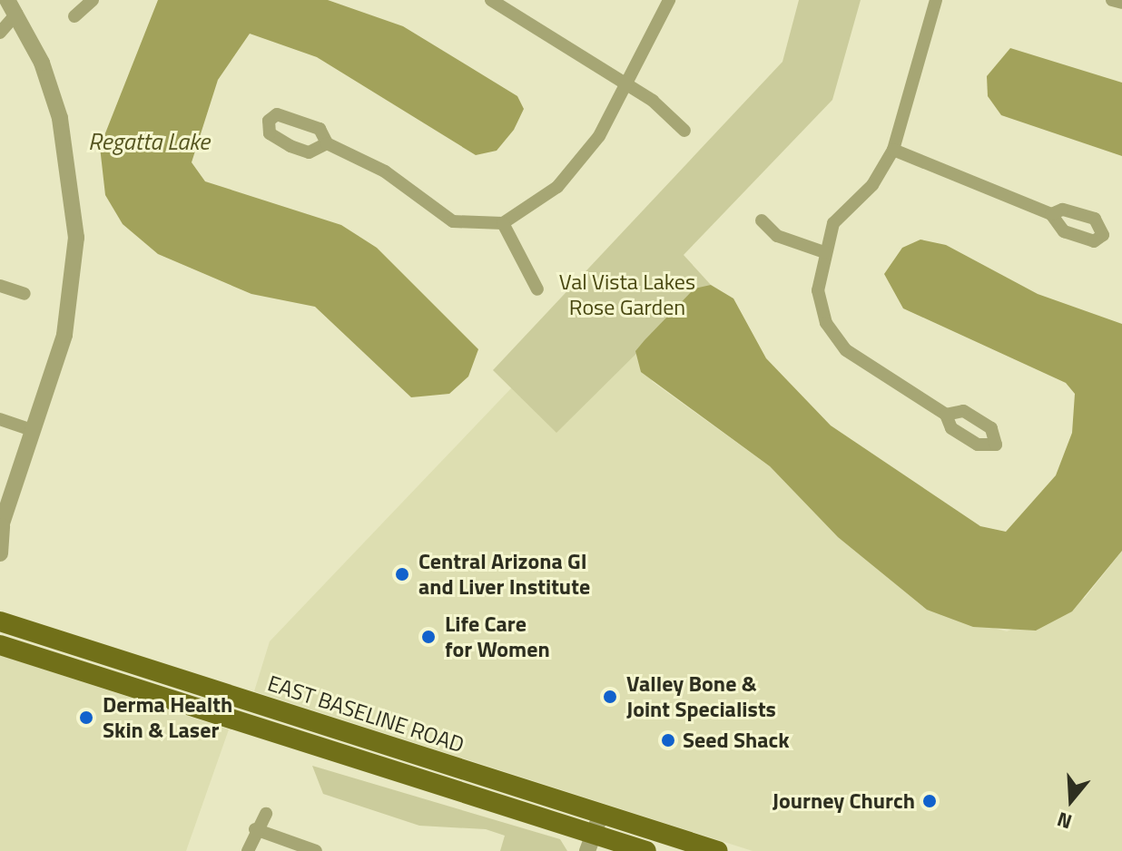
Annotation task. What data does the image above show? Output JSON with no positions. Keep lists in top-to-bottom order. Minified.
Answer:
{"streets":{"main road":["EAST BASELINE ROAD"]},"water":["Regatta Lake"],"parks":["Val Vista Lakes Rose Garden"],"places":["Central Arizona GI and Liver Institute","Life Care for Women","Valley Bone & Joint Specialists","Derma Health Skin & Laser","Seed Shack","Journey Church"],"north":"bottom"}
